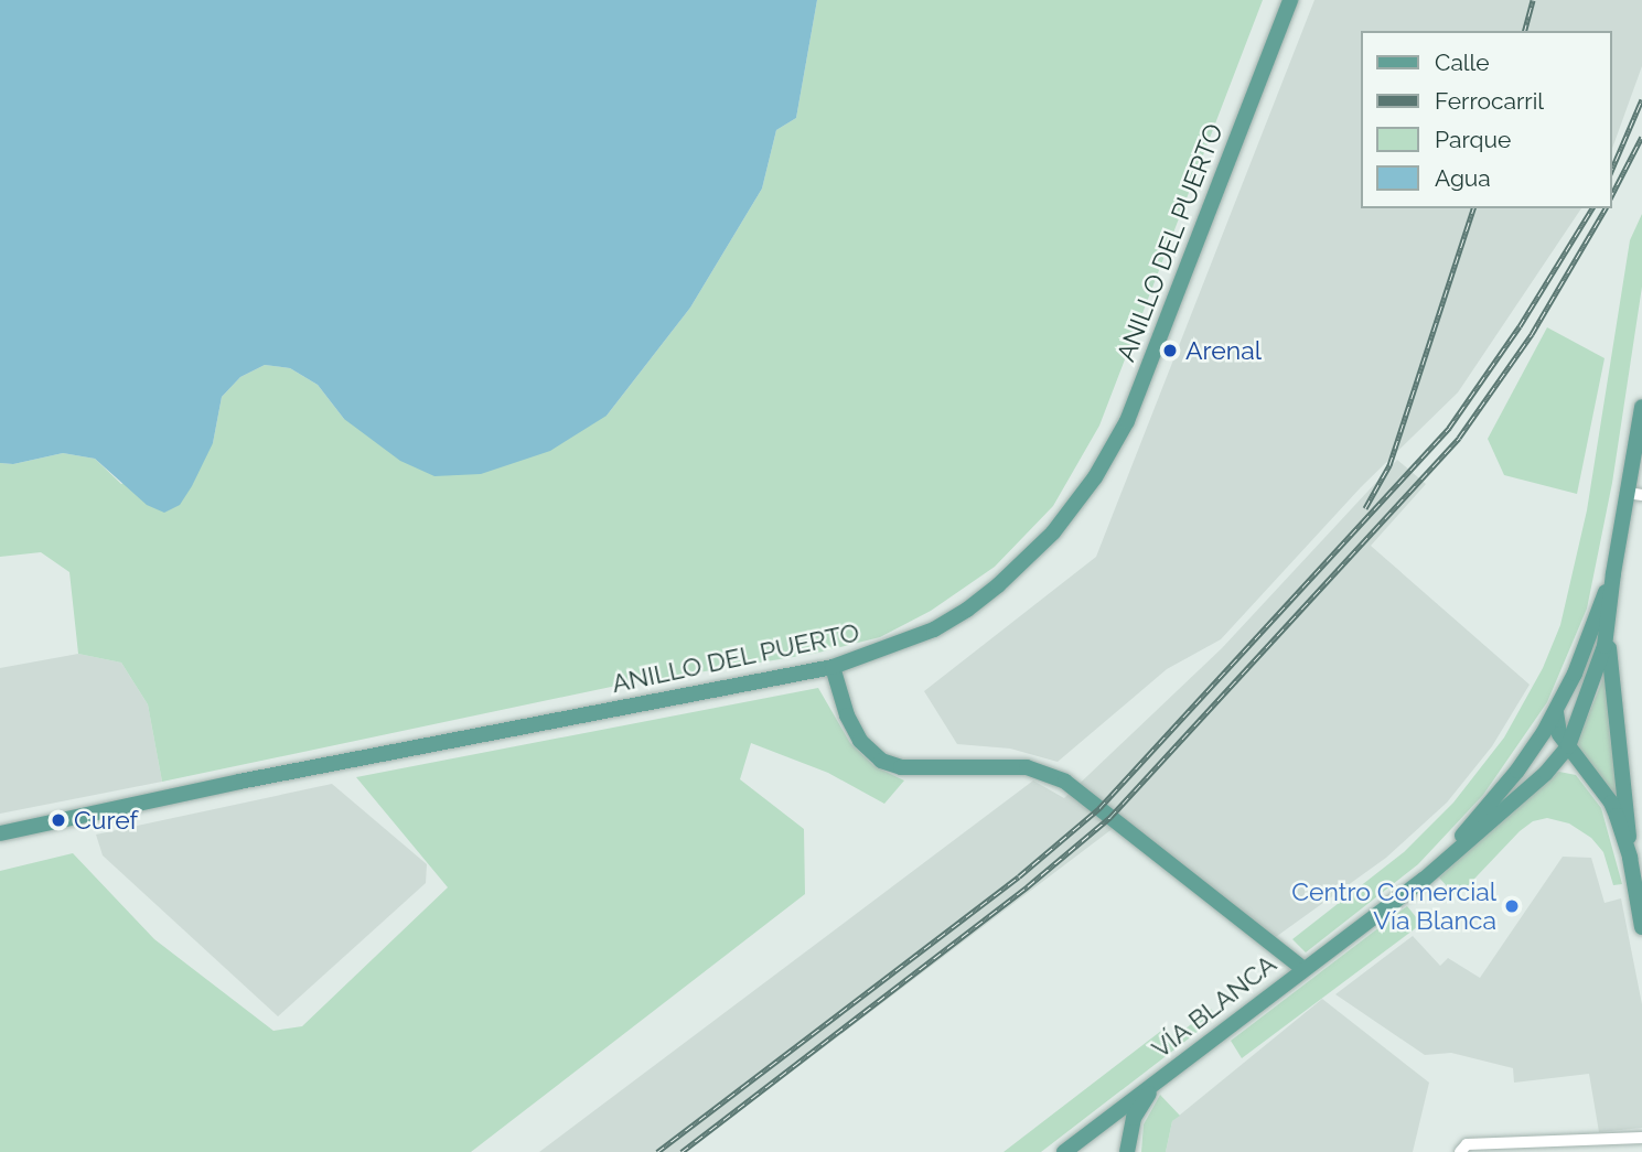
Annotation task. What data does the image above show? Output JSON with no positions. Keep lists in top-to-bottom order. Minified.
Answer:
{"streets":{"main road":["ANILLO DEL PUERTO","VÍA BLANCA"]},"places":["Arenal","Curef","Centro Comercial Vía Blanca"],"legend":["Calle","Ferrocarril","Parque","Agua"]}
